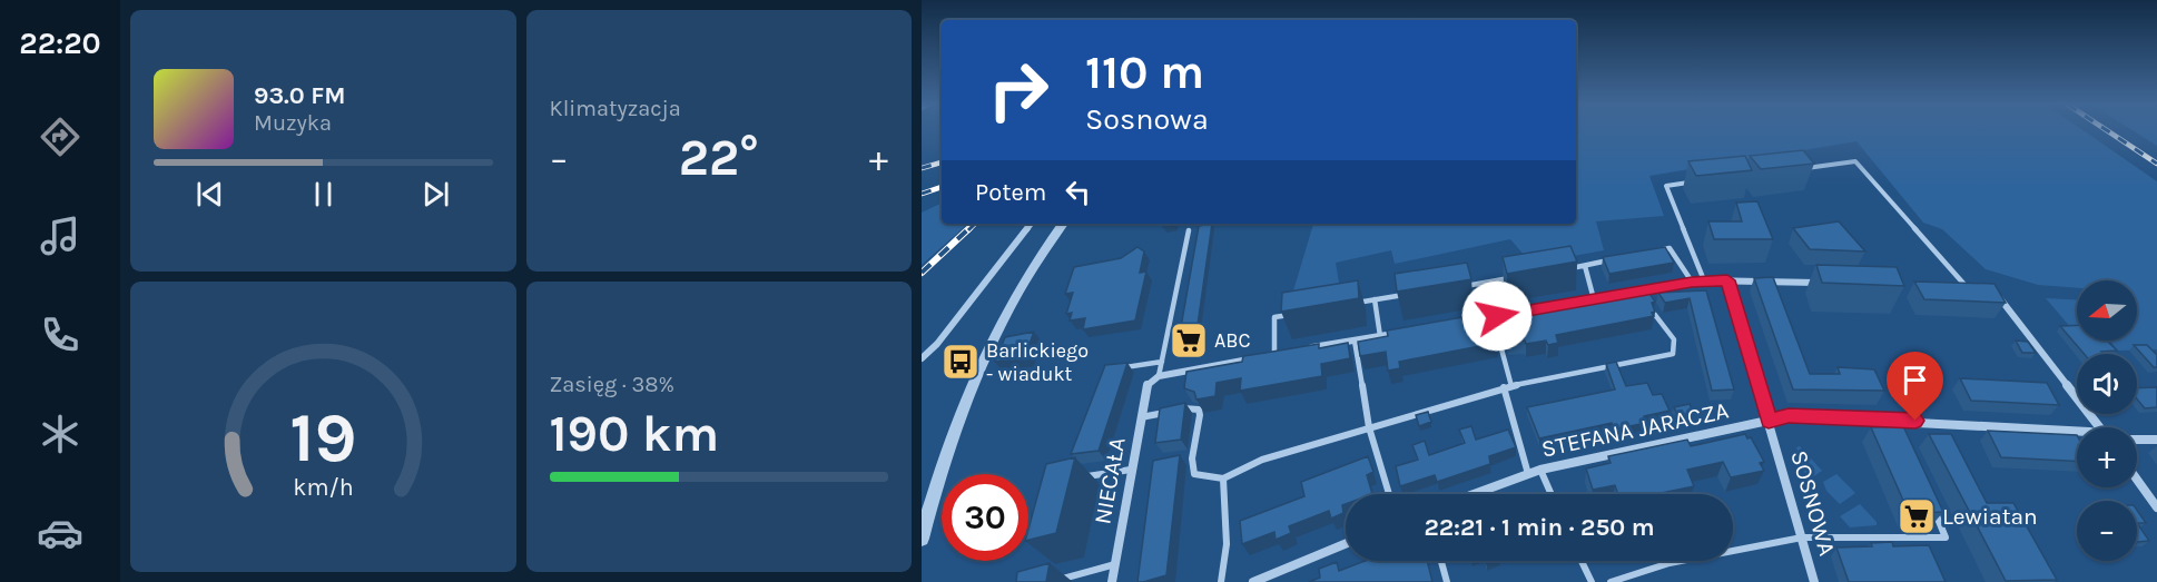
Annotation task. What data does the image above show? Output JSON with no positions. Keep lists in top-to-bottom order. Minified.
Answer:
{"streets":{"street":["STEFANA JARACZA","NIECAŁA","SOSNOWA"]},"crossings":[["STEFANA JARACZA","SOSNOWA"]],"places":{"supermarket":["ABC","Lewiatan"],"bus stop":["Barlickiego - wiadukt"]},"north":"left","page":{"tabs":"22:20","tile":["Klimatyzacja",["Zasięg · 38%","190 km"]],"turn":["110 m","Sosnowa"],"song":["93.0 FM","Muzyka"],"heat":["−","22°","+"],"then":"Potem","map_buttons":["+","−"],"limit":"30","trip":"22:21 · 1 min · 250 m","gauge":["19","km/h"]}}
